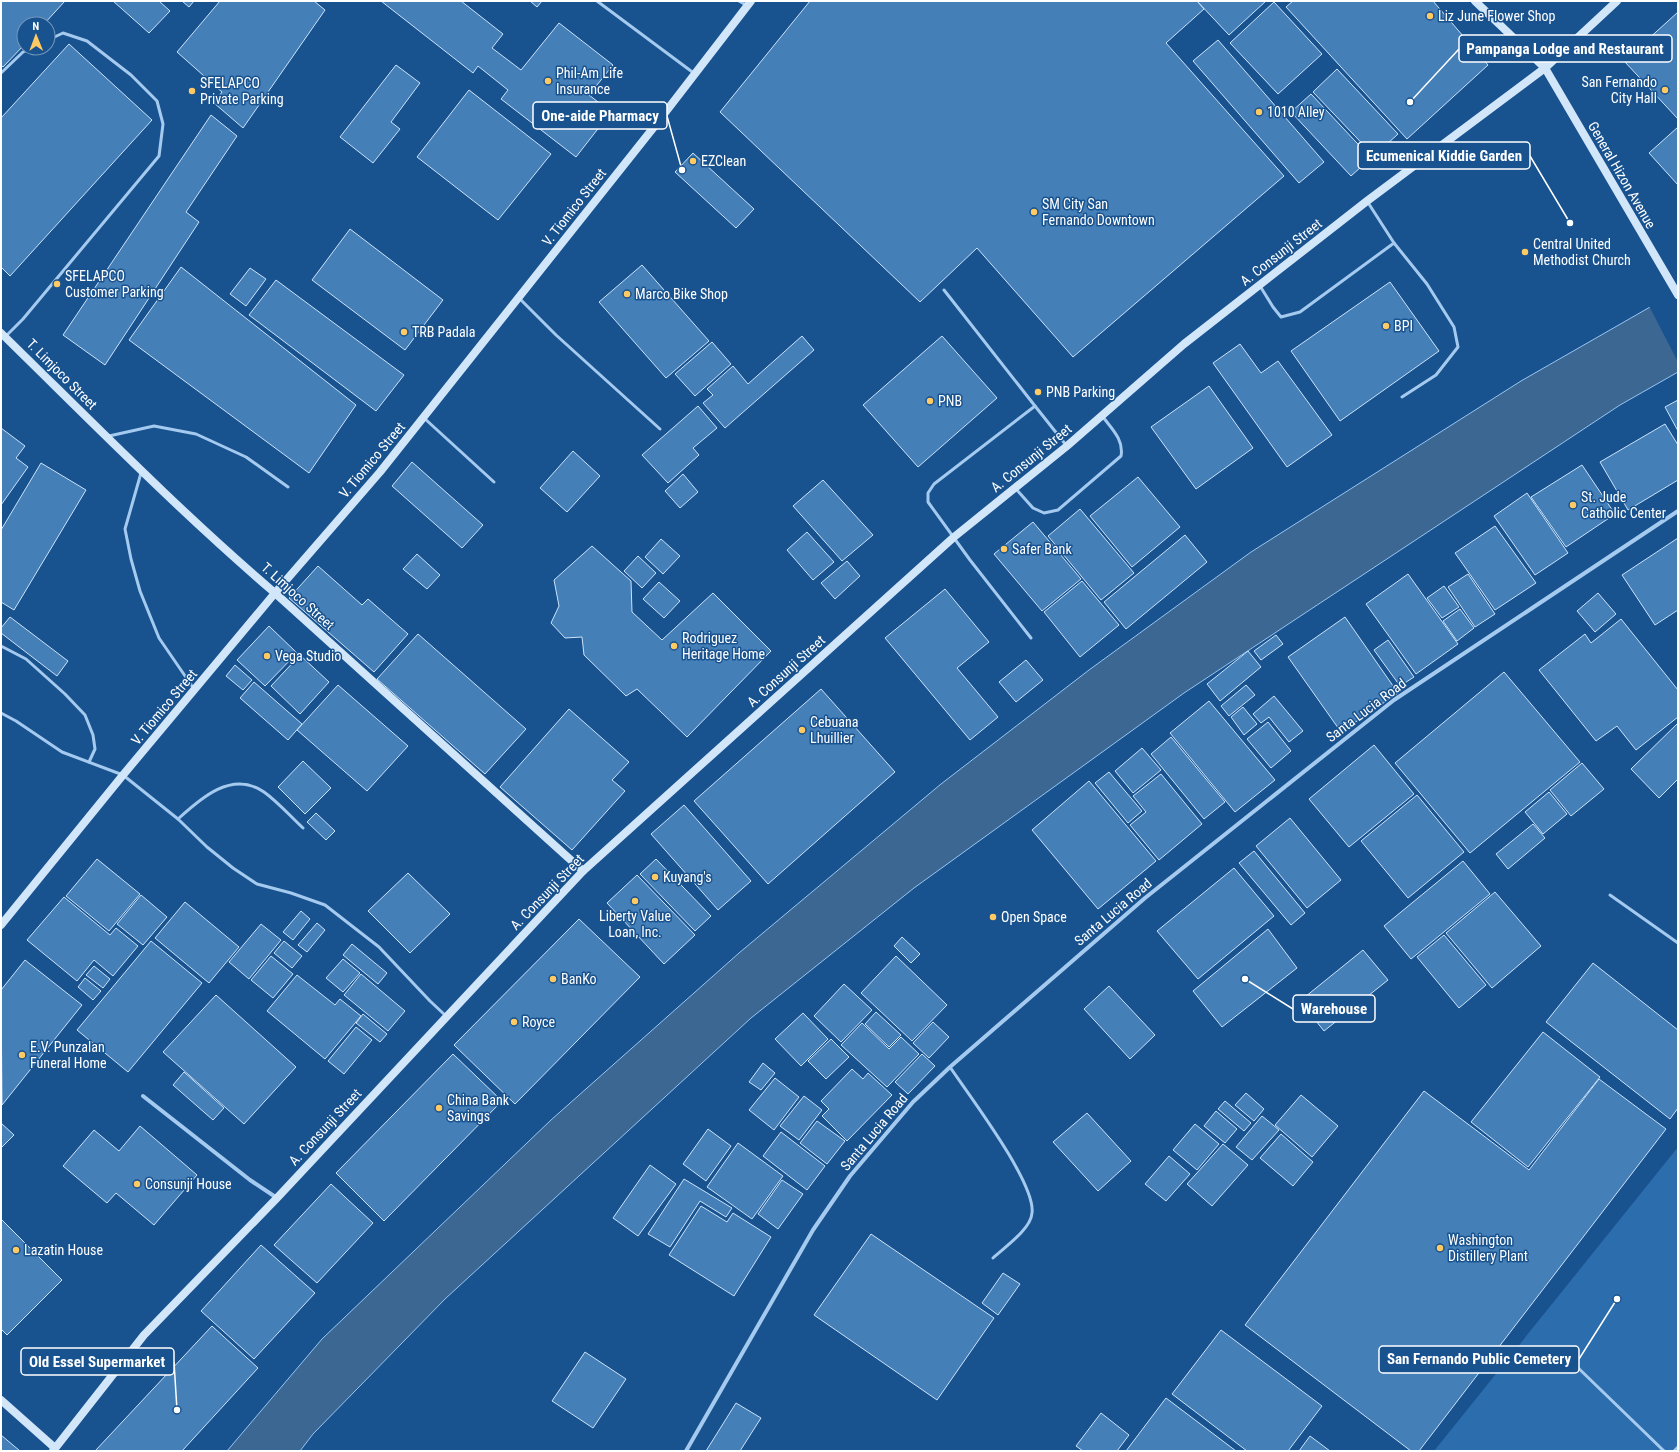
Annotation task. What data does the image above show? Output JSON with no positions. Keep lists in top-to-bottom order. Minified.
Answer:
{"streets":{"main road":["General Hizon Avenue","V. Tiomico Street","A. Consunji Street","T. Limjoco Street"],"street":["Santa Lucia Road"]},"crossings":[["General Hizon Avenue","A. Consunji Street"],["V. Tiomico Street","T. Limjoco Street"],["A. Consunji Street","T. Limjoco Street"]],"places":["Liz June Flower Shop","Phil-Am Life Insurance","San Fernando City Hall","SFELAPCO Private Parking","Pampanga Lodge and Restaurant","1010 Alley","EZClean","One-aide Pharmacy","SM City San Fernando Downtown","Ecumenical Kiddie Garden","Central United Methodist Church","SFELAPCO Customer Parking","Marco Bike Shop","BPI","TRB Padala","PNB Parking","PNB","St. Jude Catholic Center","Safer Bank","Rodriguez Heritage Home","Vega Studio","Cebuana Lhuillier","Kuyang's","Liberty Value Loan, Inc.","Open Space","BanKo","Warehouse","Royce","E.V. Punzalan Funeral Home","China Bank Savings","Consunji House","Washington Distillery Plant","Lazatin House","San Fernando Public Cemetery","Old Essel Supermarket"],"north":"top"}
